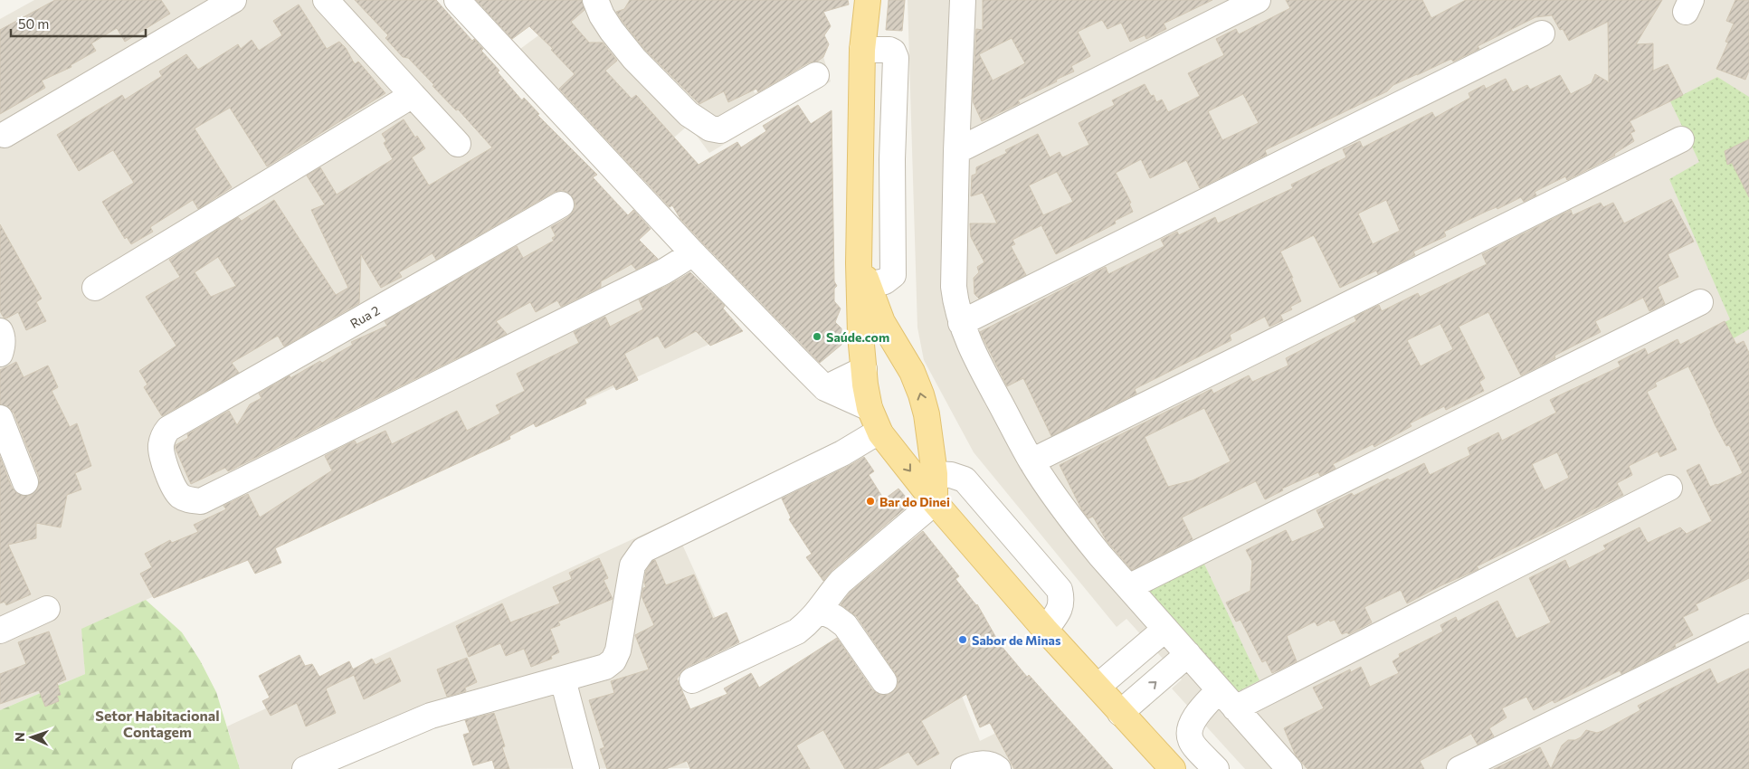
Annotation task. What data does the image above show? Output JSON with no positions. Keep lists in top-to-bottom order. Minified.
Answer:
{"streets":{"street":["Rua 2"]},"districts":["Setor Habitacional Contagem"],"places":["Saúde.com","Bar do Dinei","Sabor de Minas"],"scale_bar":"50 m","north":"left"}
